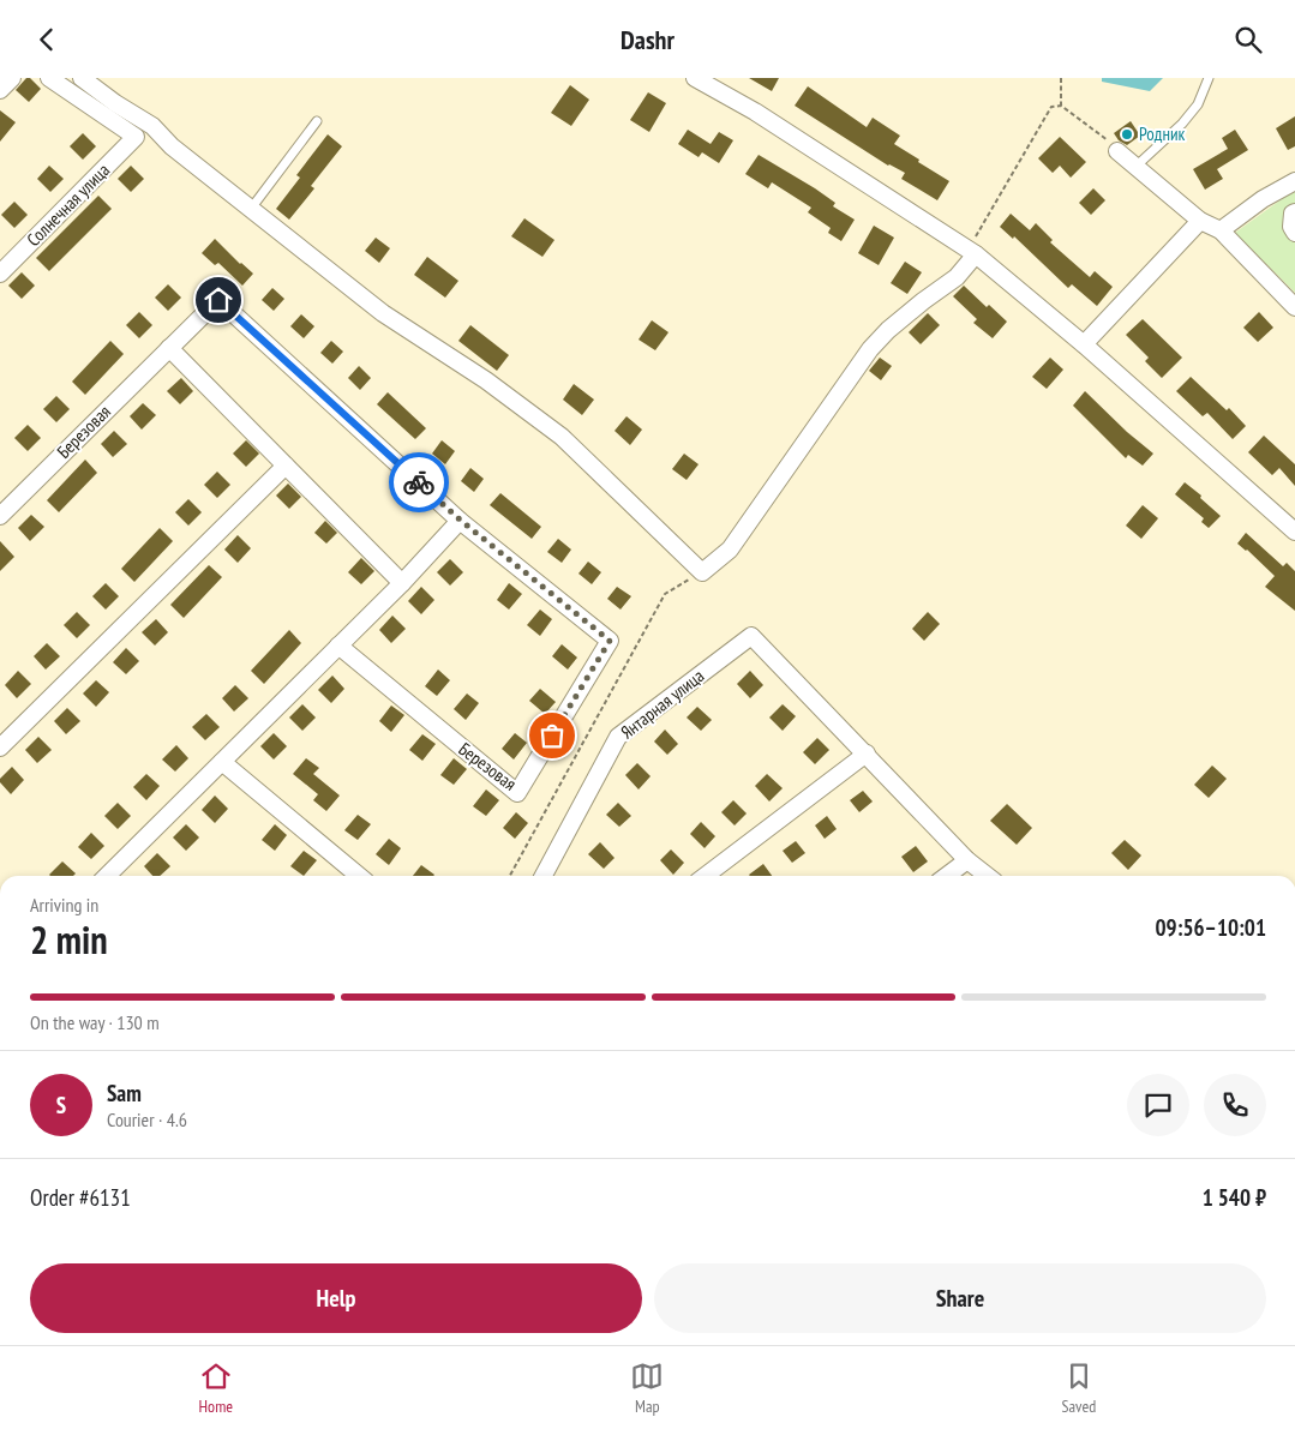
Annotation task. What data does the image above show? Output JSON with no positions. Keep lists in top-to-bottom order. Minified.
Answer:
{"streets":{"street":["Солнечная улица","Березовая","Янтарная улица"]},"places":["Родник"],"page":{"header":"Dashr","heading":["2 min","Arriving in","09:56–10:01"],"panel":["Sam","Courier · 4.6","Order #6131","1 540 ₽"],"bar":"On the way · 130 m","round":"S","buttons":["Help","Share"],"tabs":["Home","Map","Saved"]}}
